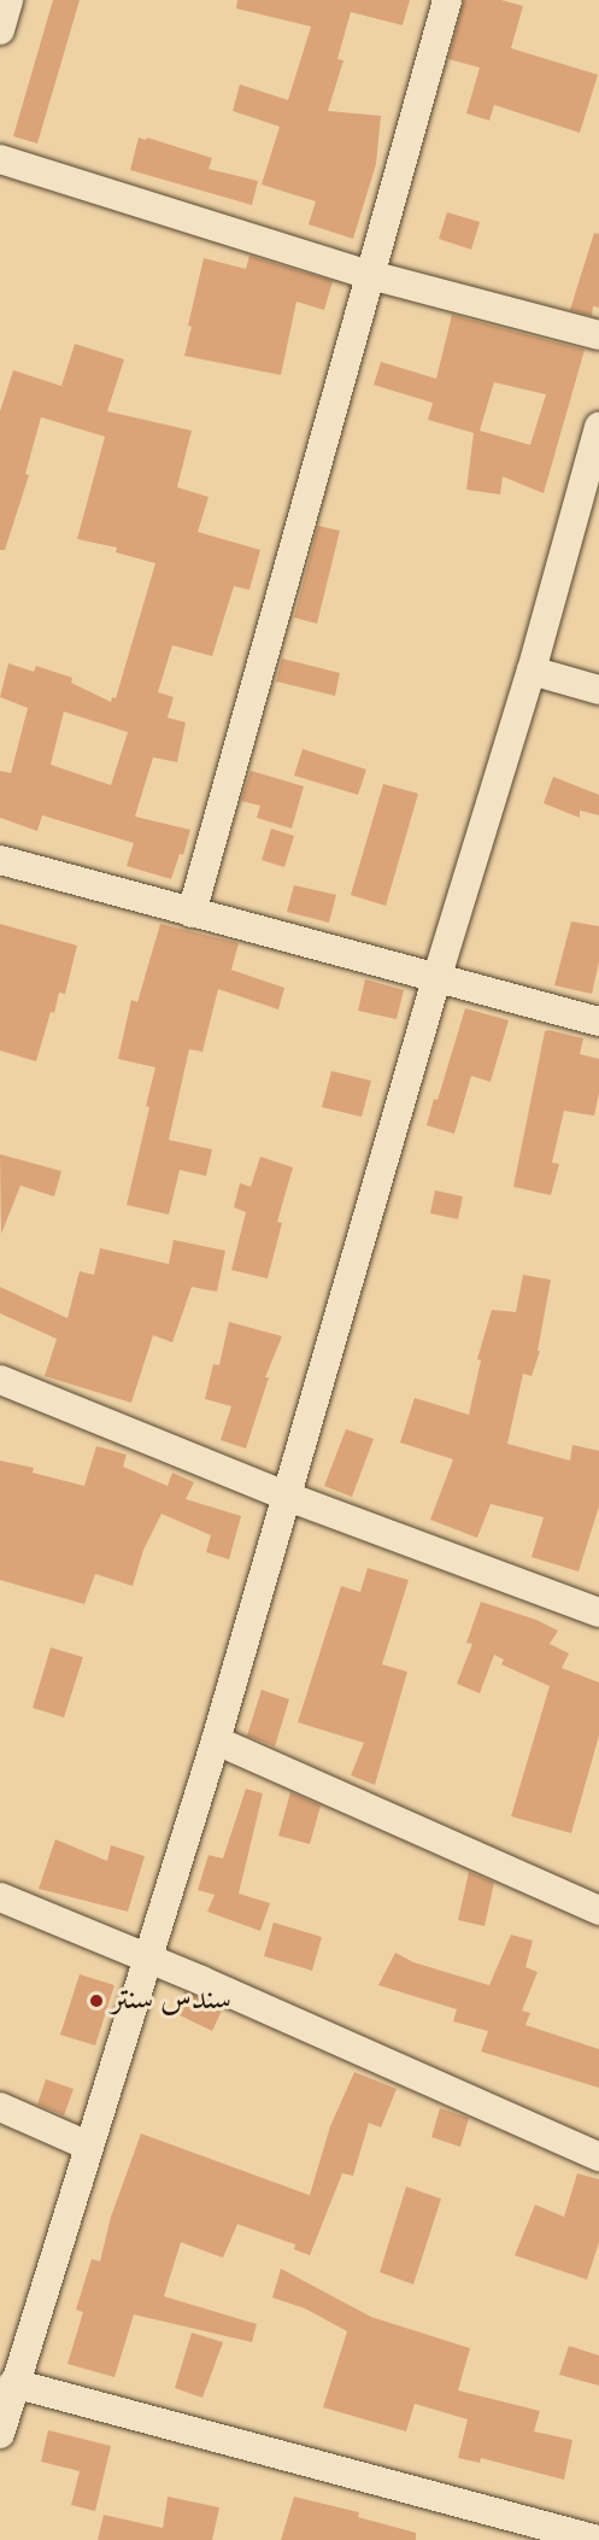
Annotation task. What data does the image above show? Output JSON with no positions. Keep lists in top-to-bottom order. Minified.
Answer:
{"places":["سندس سنتر"]}
